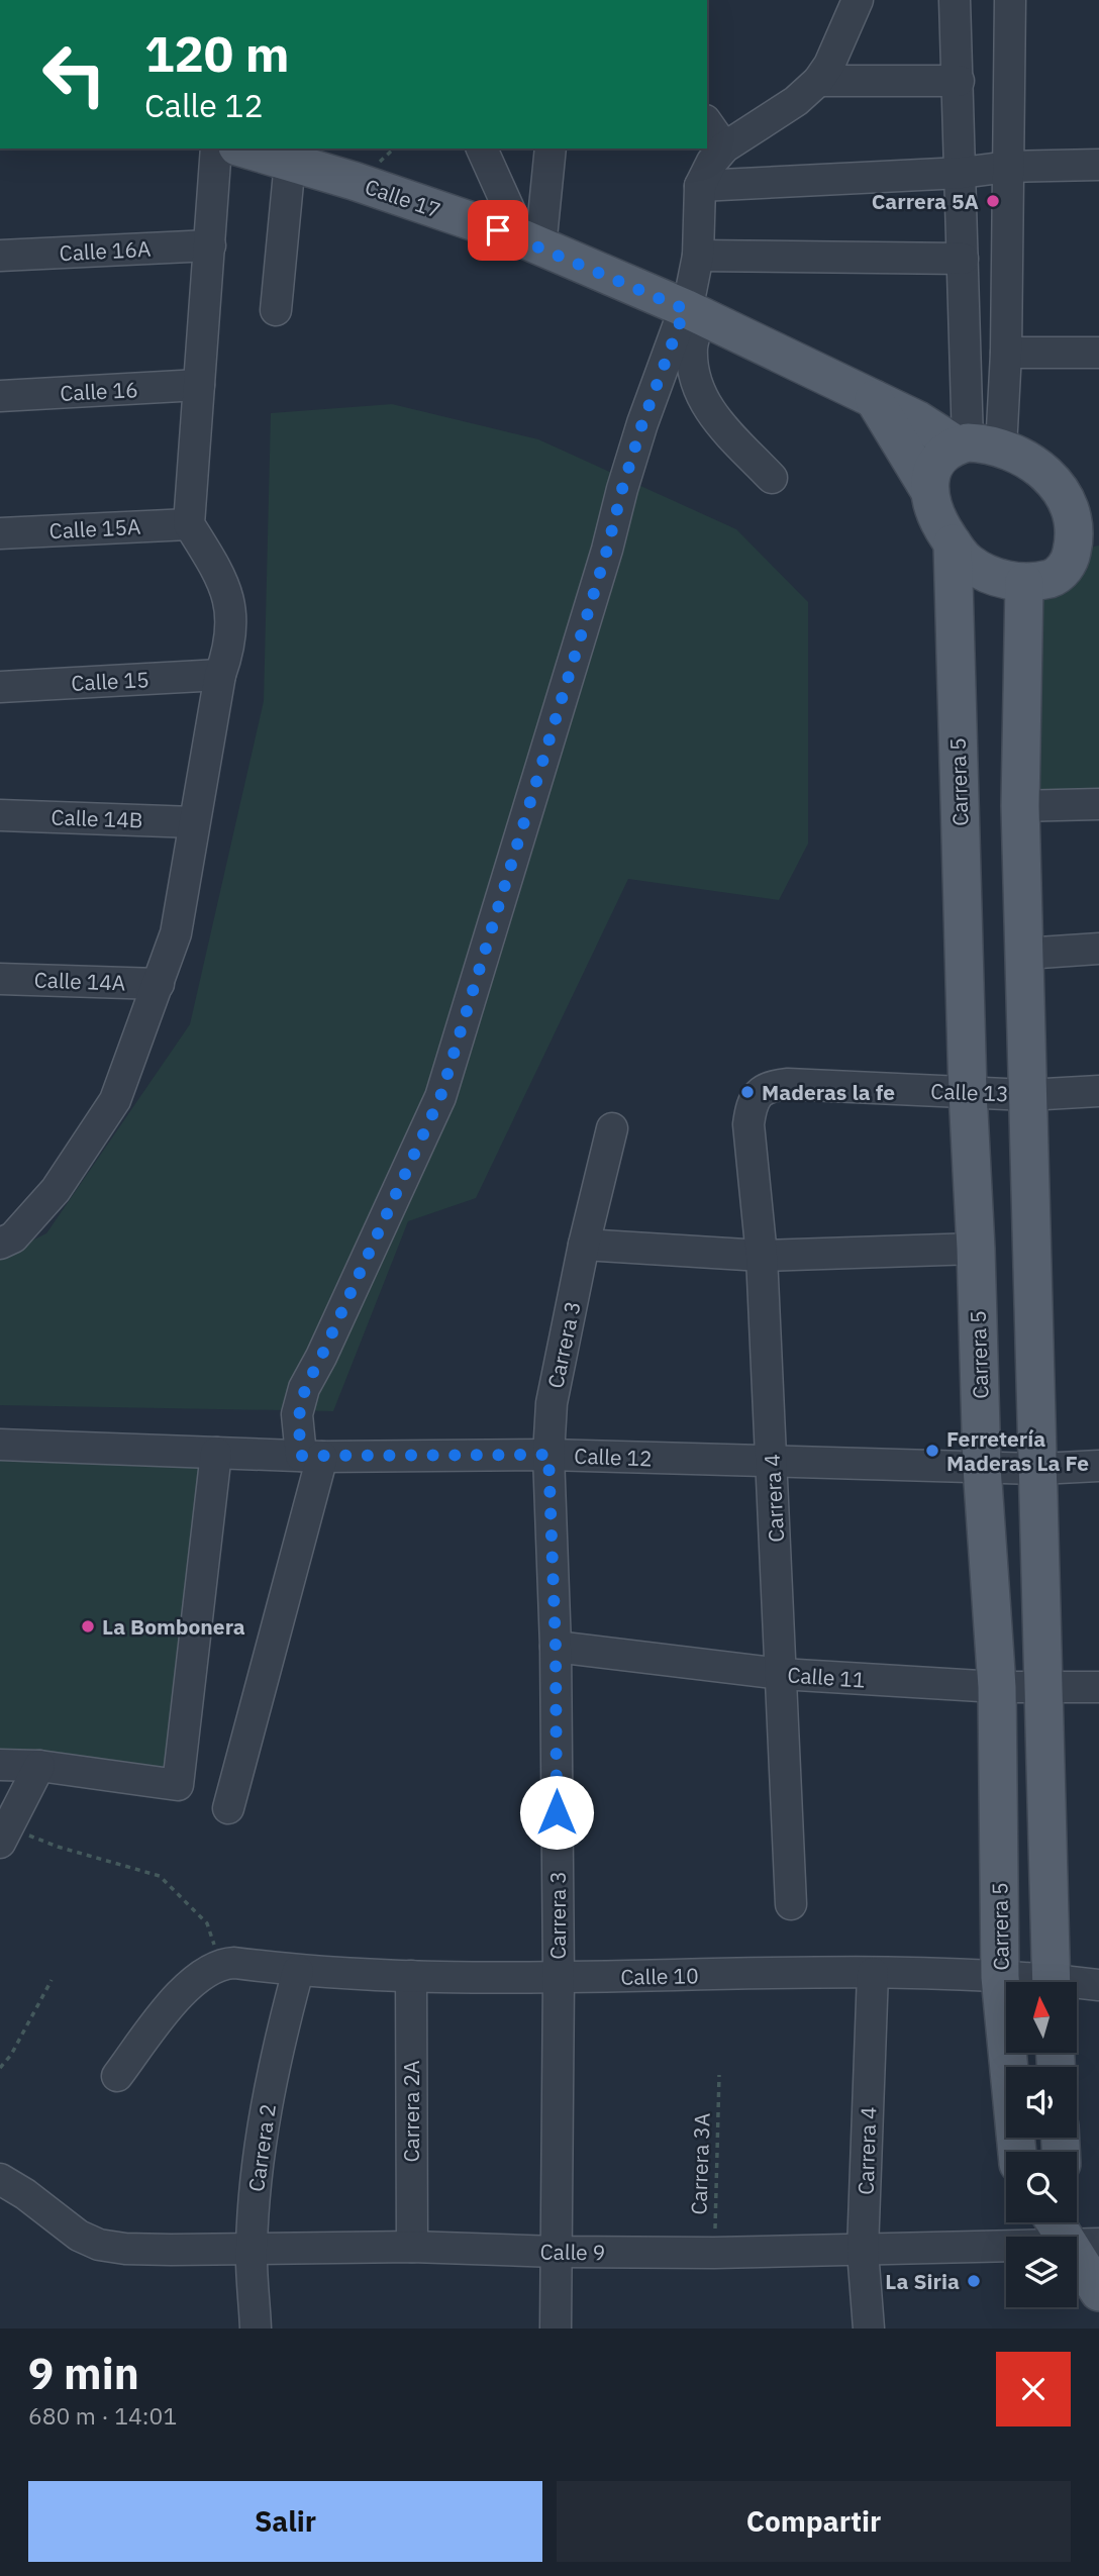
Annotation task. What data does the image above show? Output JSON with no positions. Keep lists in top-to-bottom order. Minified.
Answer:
{"streets":{"main road":["Calle 17","Carrera 5"],"street":["Calle 16A","Calle 16","Calle 15A","Calle 15","Calle 14B","Calle 14A","Calle 13","Carrera 3","Calle 12","Carrera 4","Calle 11","Calle 10","Carrera 2A","Carrera 2","Calle 9"],"path":["Carrera 3A"]},"crossings":[["Calle 17","Carrera 5"],["Carrera 5","Calle 13"],["Carrera 5","Calle 12"],["Carrera 5","Calle 11"],["Carrera 5","Calle 10"],["Calle 13","Carrera 4"],["Carrera 3","Calle 12"],["Carrera 3","Calle 11"],["Carrera 3","Calle 10"],["Carrera 3","Calle 9"],["Calle 12","Carrera 4"],["Carrera 4","Calle 11"],["Carrera 4","Calle 10"],["Carrera 4","Calle 9"],["Calle 10","Carrera 2A"],["Calle 10","Carrera 2"],["Carrera 2A","Calle 9"],["Carrera 2","Calle 9"],["Carrera 3A","Calle 9"]],"places":["Carrera 5A","Maderas la fe","Ferretería Maderas La Fe","La Bombonera","La Siria"],"north":"top","page":{"turn":["120 m","Calle 12"],"heading":["9 min","680 m · 14:01"],"buttons":["Salir","Compartir"]}}
